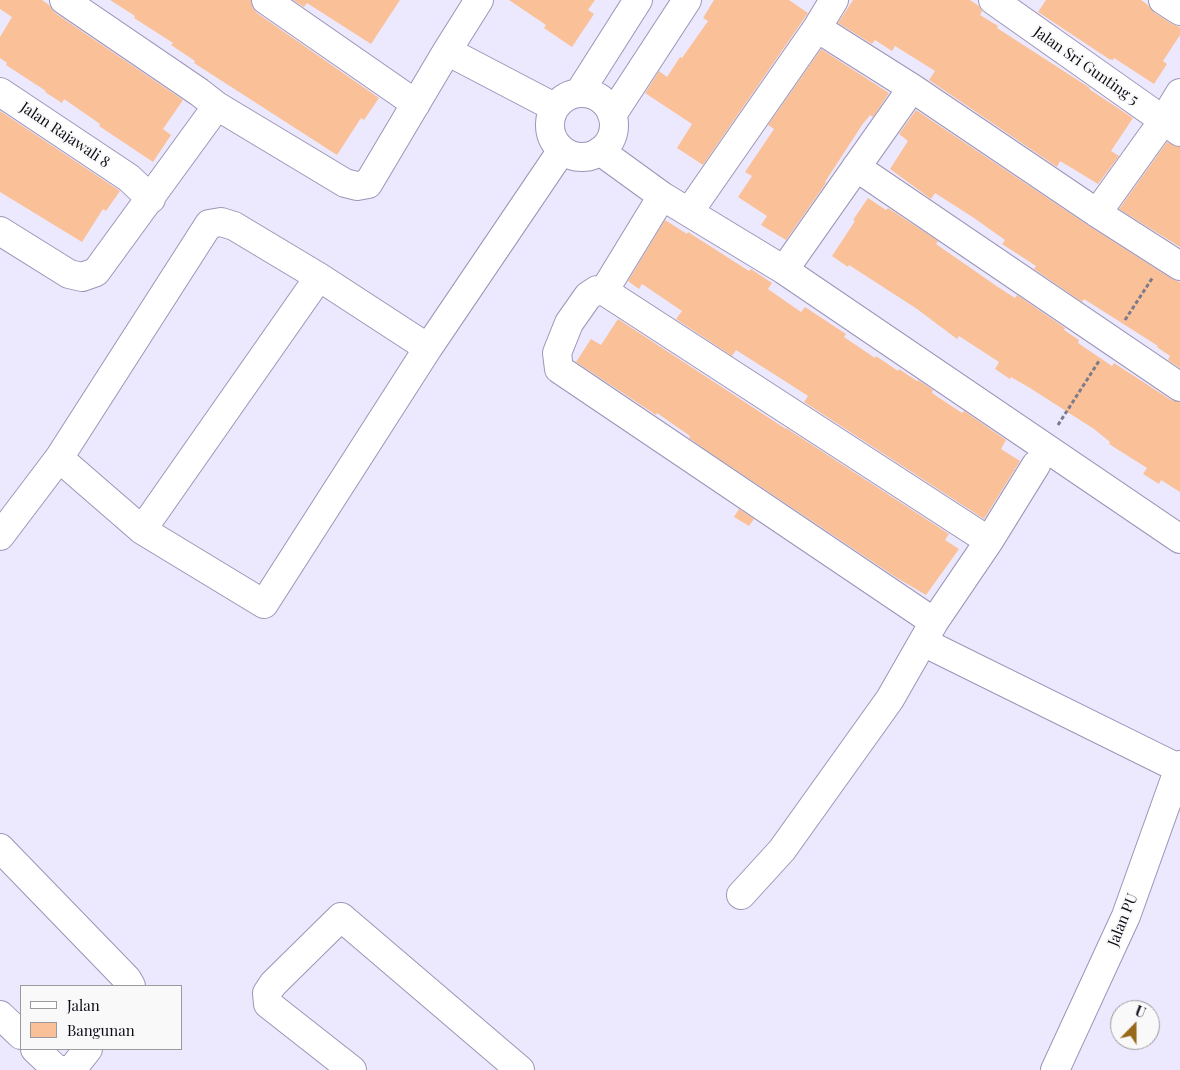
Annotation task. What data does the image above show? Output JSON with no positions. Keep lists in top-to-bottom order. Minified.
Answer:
{"streets":{"street":["Jalan Sri Gunting 5","Jalan Rajawali 8","Jalan PU"]},"legend":["Jalan","Bangunan"],"north":"top"}
